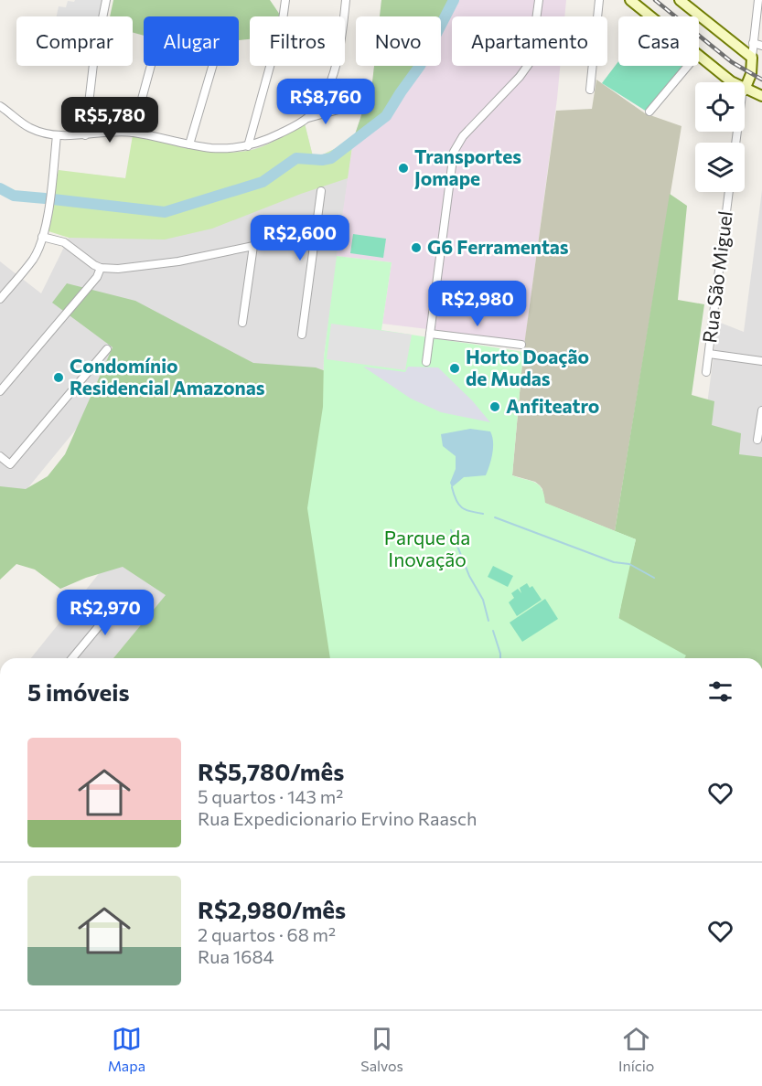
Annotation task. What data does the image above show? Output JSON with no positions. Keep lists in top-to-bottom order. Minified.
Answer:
{"streets":{"street":["Rua São Miguel"]},"parks":["Parque da Inovação"],"places":["Transportes Jomape","G6 Ferramentas","Horto Doação de Mudas","Condomínio Residencial Amazonas","Anfiteatro"],"page":{"chip":["Comprar","Alugar","Filtros","Novo","Apartamento","Casa"],"price":["R$8,760","R$5,780","R$2,600","R$2,980","R$2,970"],"heading":"5 imóveis","list":[{"name":"R$5,780/mês","note":"5 quartos · 143 m² · Rua Expedicionario Ervino Raasch"},{"name":"R$2,980/mês","note":"2 quartos · 68 m² · Rua 1684"}],"tabs":["Mapa","Salvos","Início"]}}
